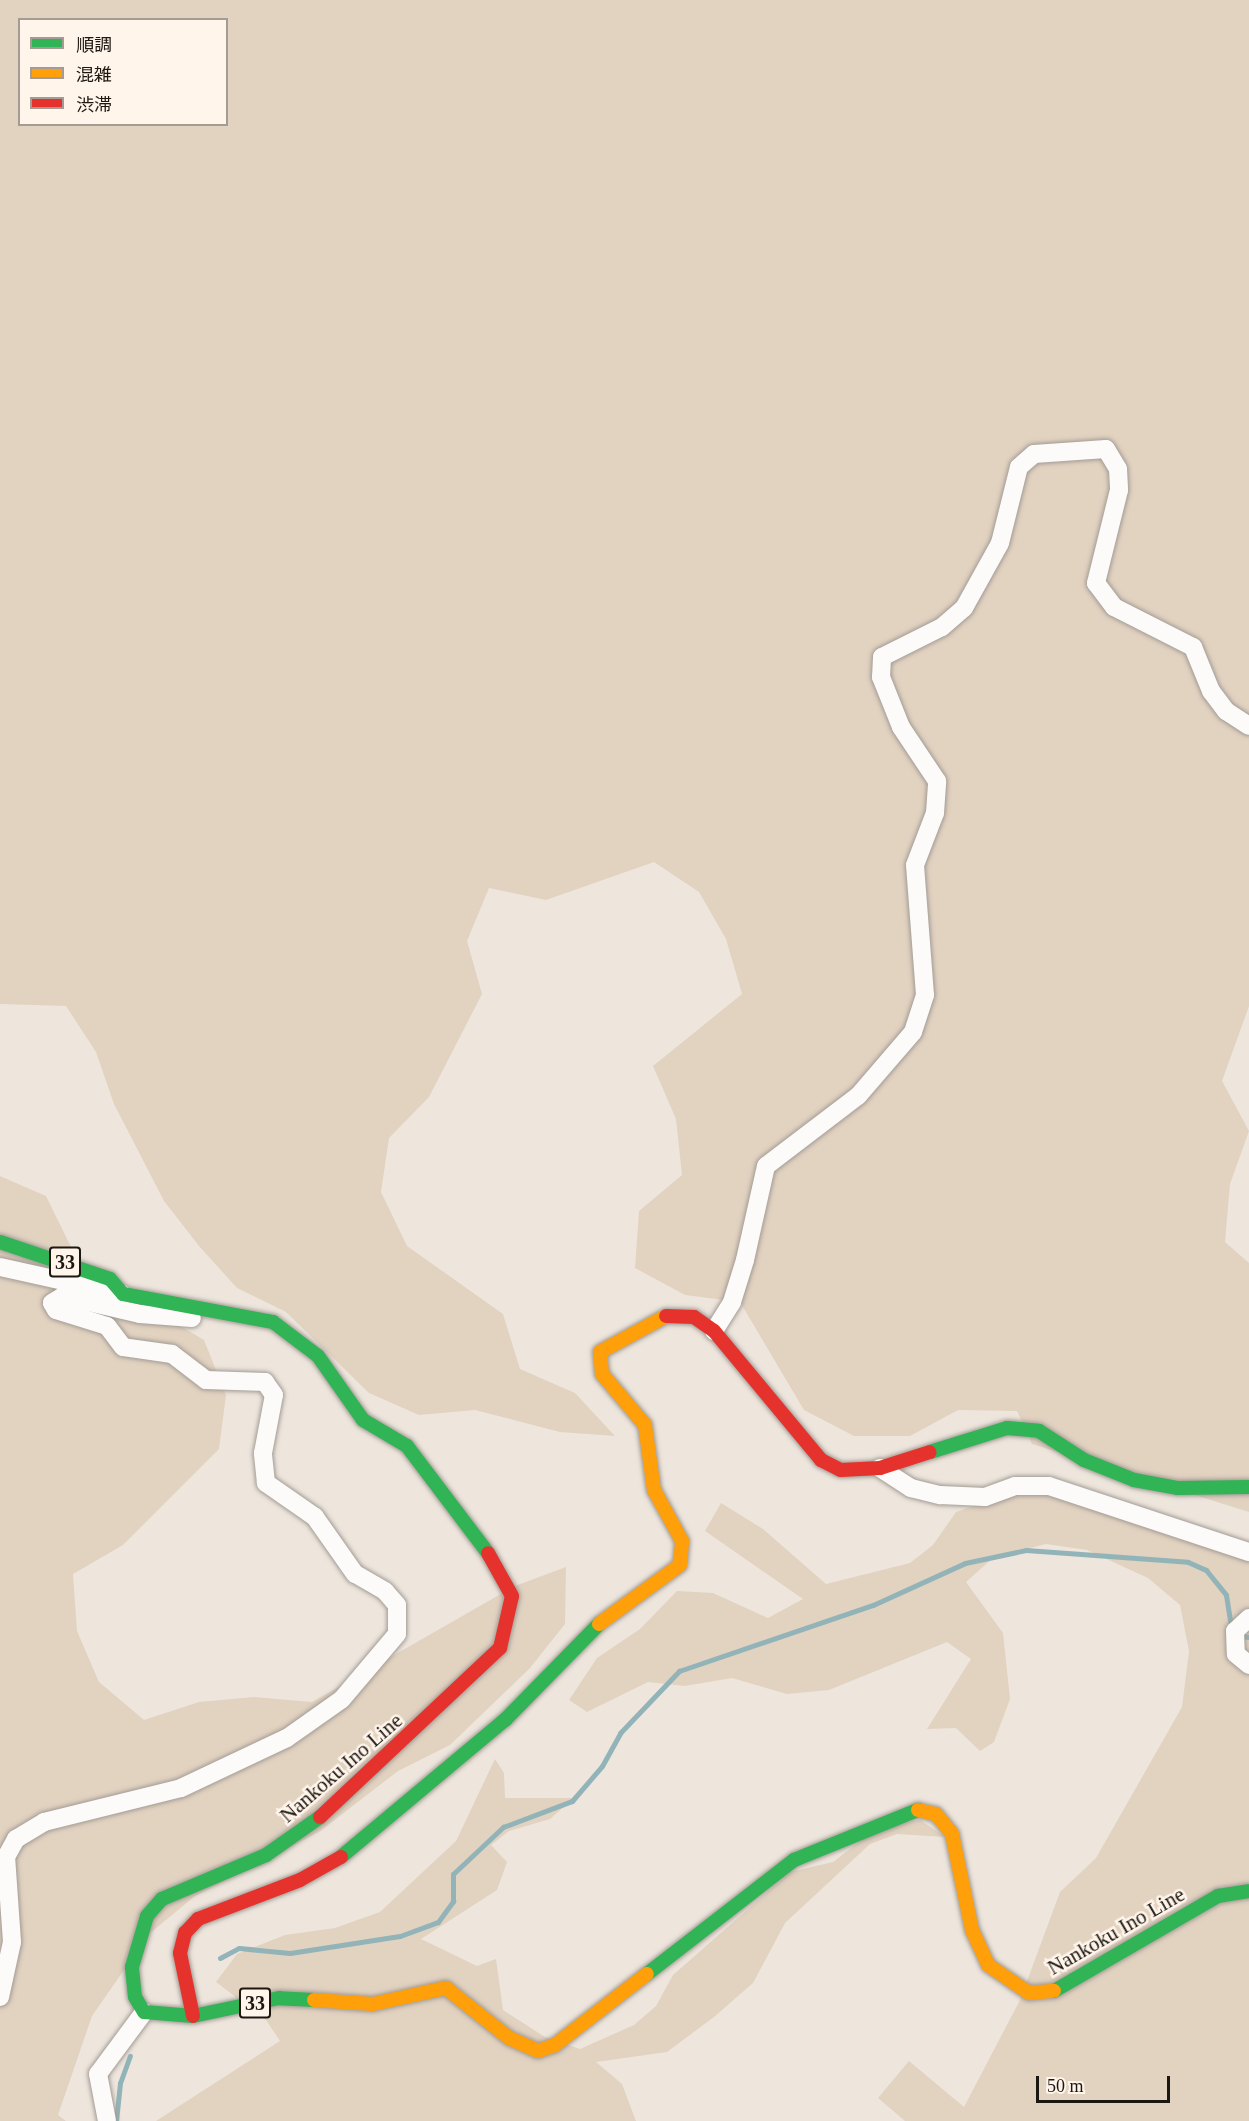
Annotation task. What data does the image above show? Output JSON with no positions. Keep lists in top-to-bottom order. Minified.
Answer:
{"streets":{"main road":["33","Nankoku Ino Line"]},"legend":["順調","混雑","渋滞"],"scale_bar":"50 m"}
